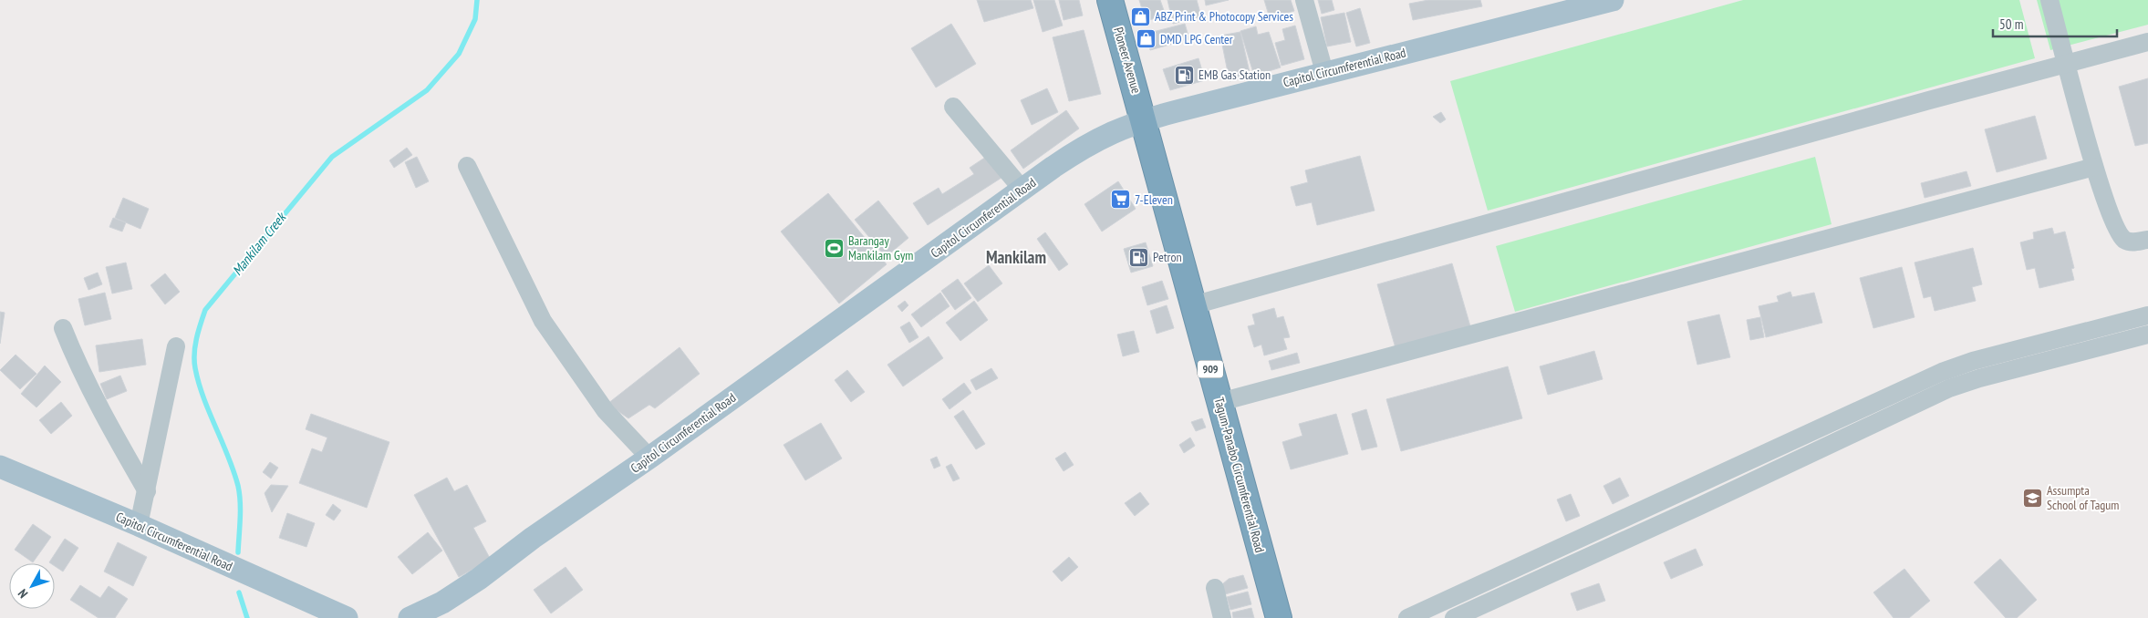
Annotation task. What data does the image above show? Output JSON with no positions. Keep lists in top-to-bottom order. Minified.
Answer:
{"streets":{"highway":["Pioneer Avenue","909","Tagum-Panabo Circumferential Road"],"main road":["Capitol Circumferential Road"]},"crossings":[["Pioneer Avenue","Capitol Circumferential Road"],["Pioneer Avenue","Tagum-Panabo Circumferential Road"],["Capitol Circumferential Road","Tagum-Panabo Circumferential Road"]],"districts":["Mankilam"],"water":["Mankilam Creek"],"places":{"shop":["ABZ Print & Photocopy Services","DMD LPG Center"],"fuel station":["EMB Gas Station","Petron"],"supermarket":["7-Eleven"],"sports":["Barangay Mankilam Gym"],"school or university":["Assumpta School of Tagum"]},"scale_bar":"50 m","north":"bottom left"}
